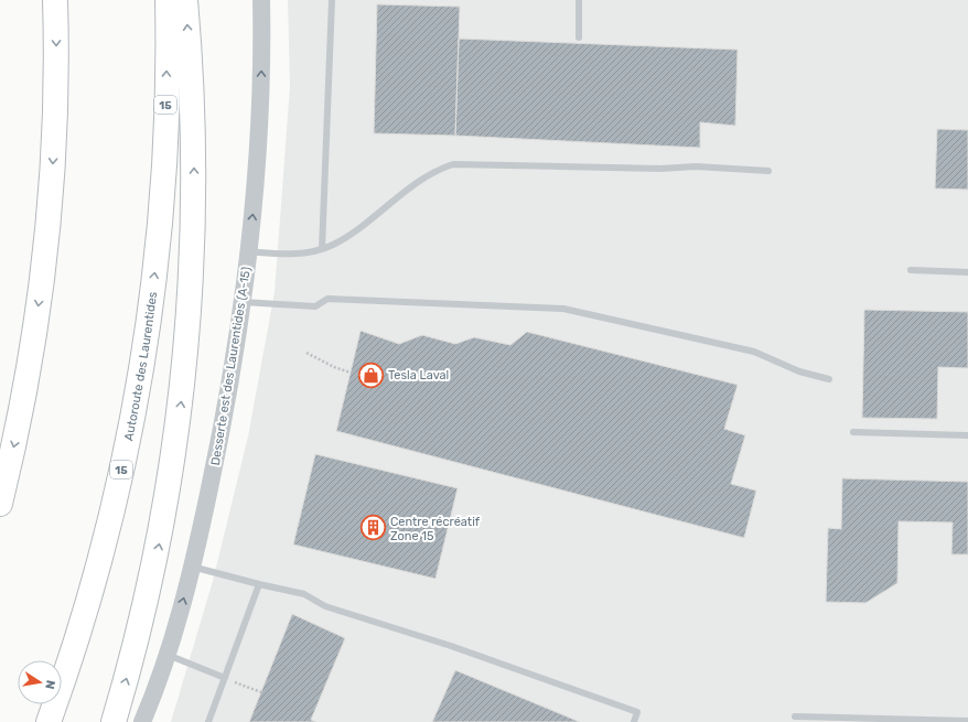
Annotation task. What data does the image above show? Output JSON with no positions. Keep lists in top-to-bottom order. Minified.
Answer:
{"streets":{"highway":["15","Autoroute des Laurentides"],"street":["Desserte est des Laurentides (A-15)"]},"one_way":["Desserte est des Laurentides (A-15)"],"places":{"shop":["Tesla Laval"],"building":["Centre récréatif Zone 15"]},"north":"right"}
